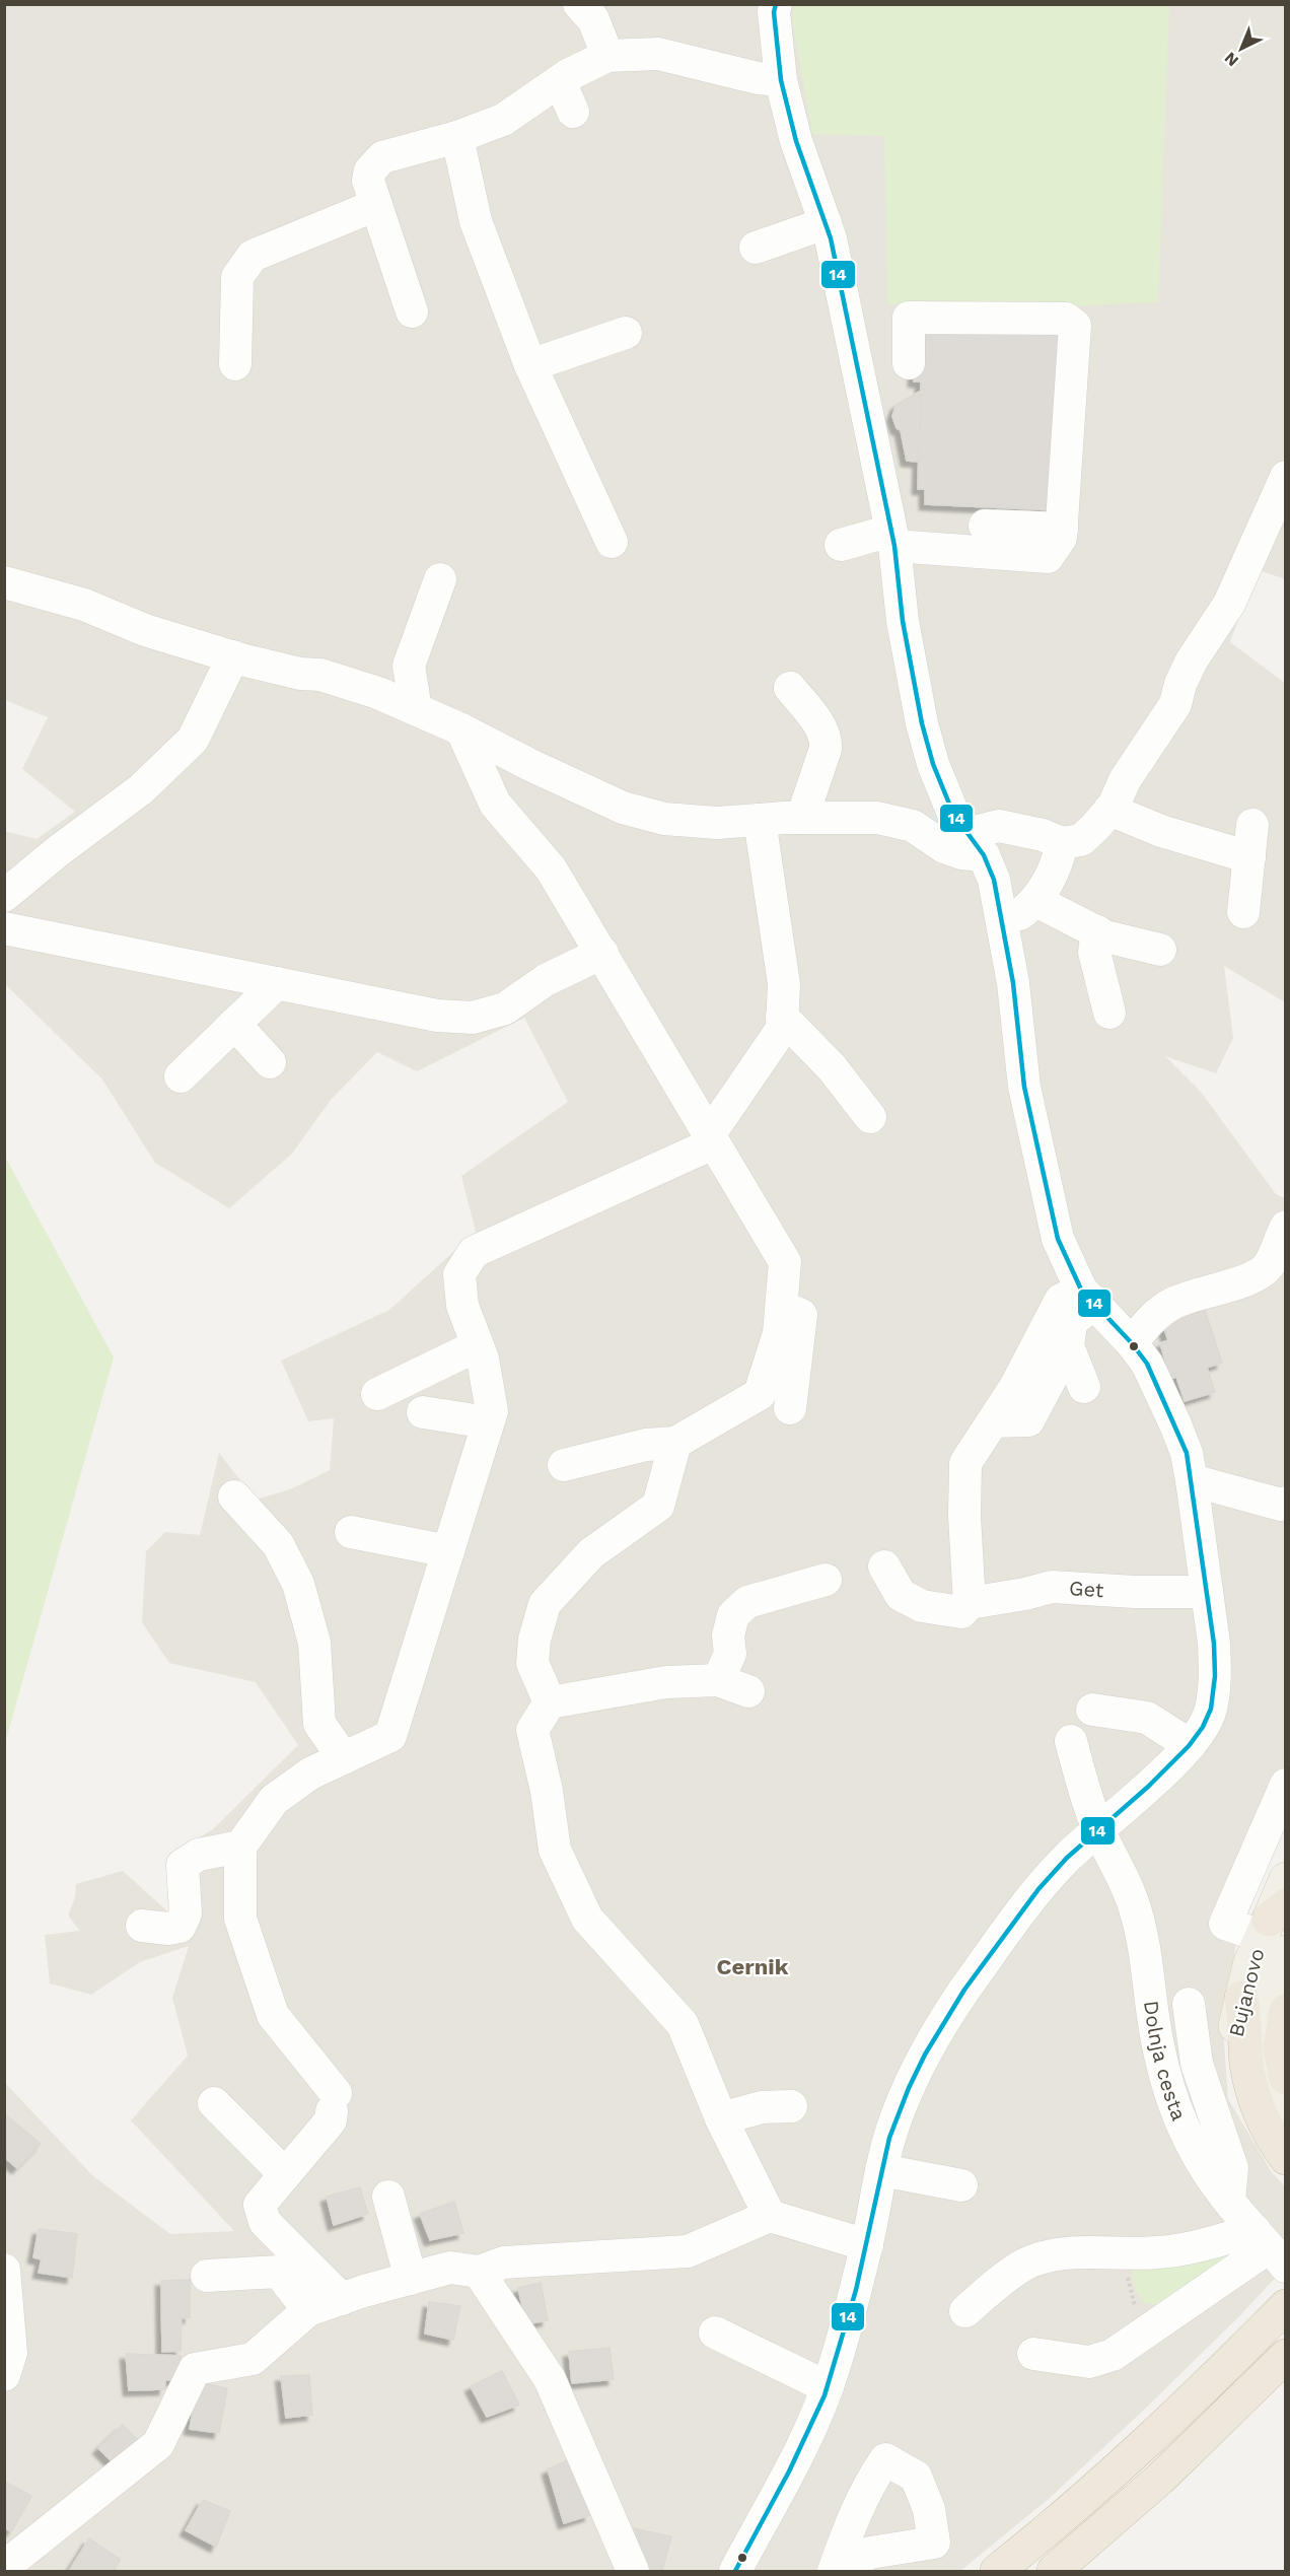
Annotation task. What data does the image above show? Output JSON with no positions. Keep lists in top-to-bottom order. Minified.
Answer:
{"streets":{"main road":["Bujanovo"],"street":["Get","Dolnja cesta"]},"districts":["Cernik"],"lines":["transit line 14"],"north":"bottom left"}
